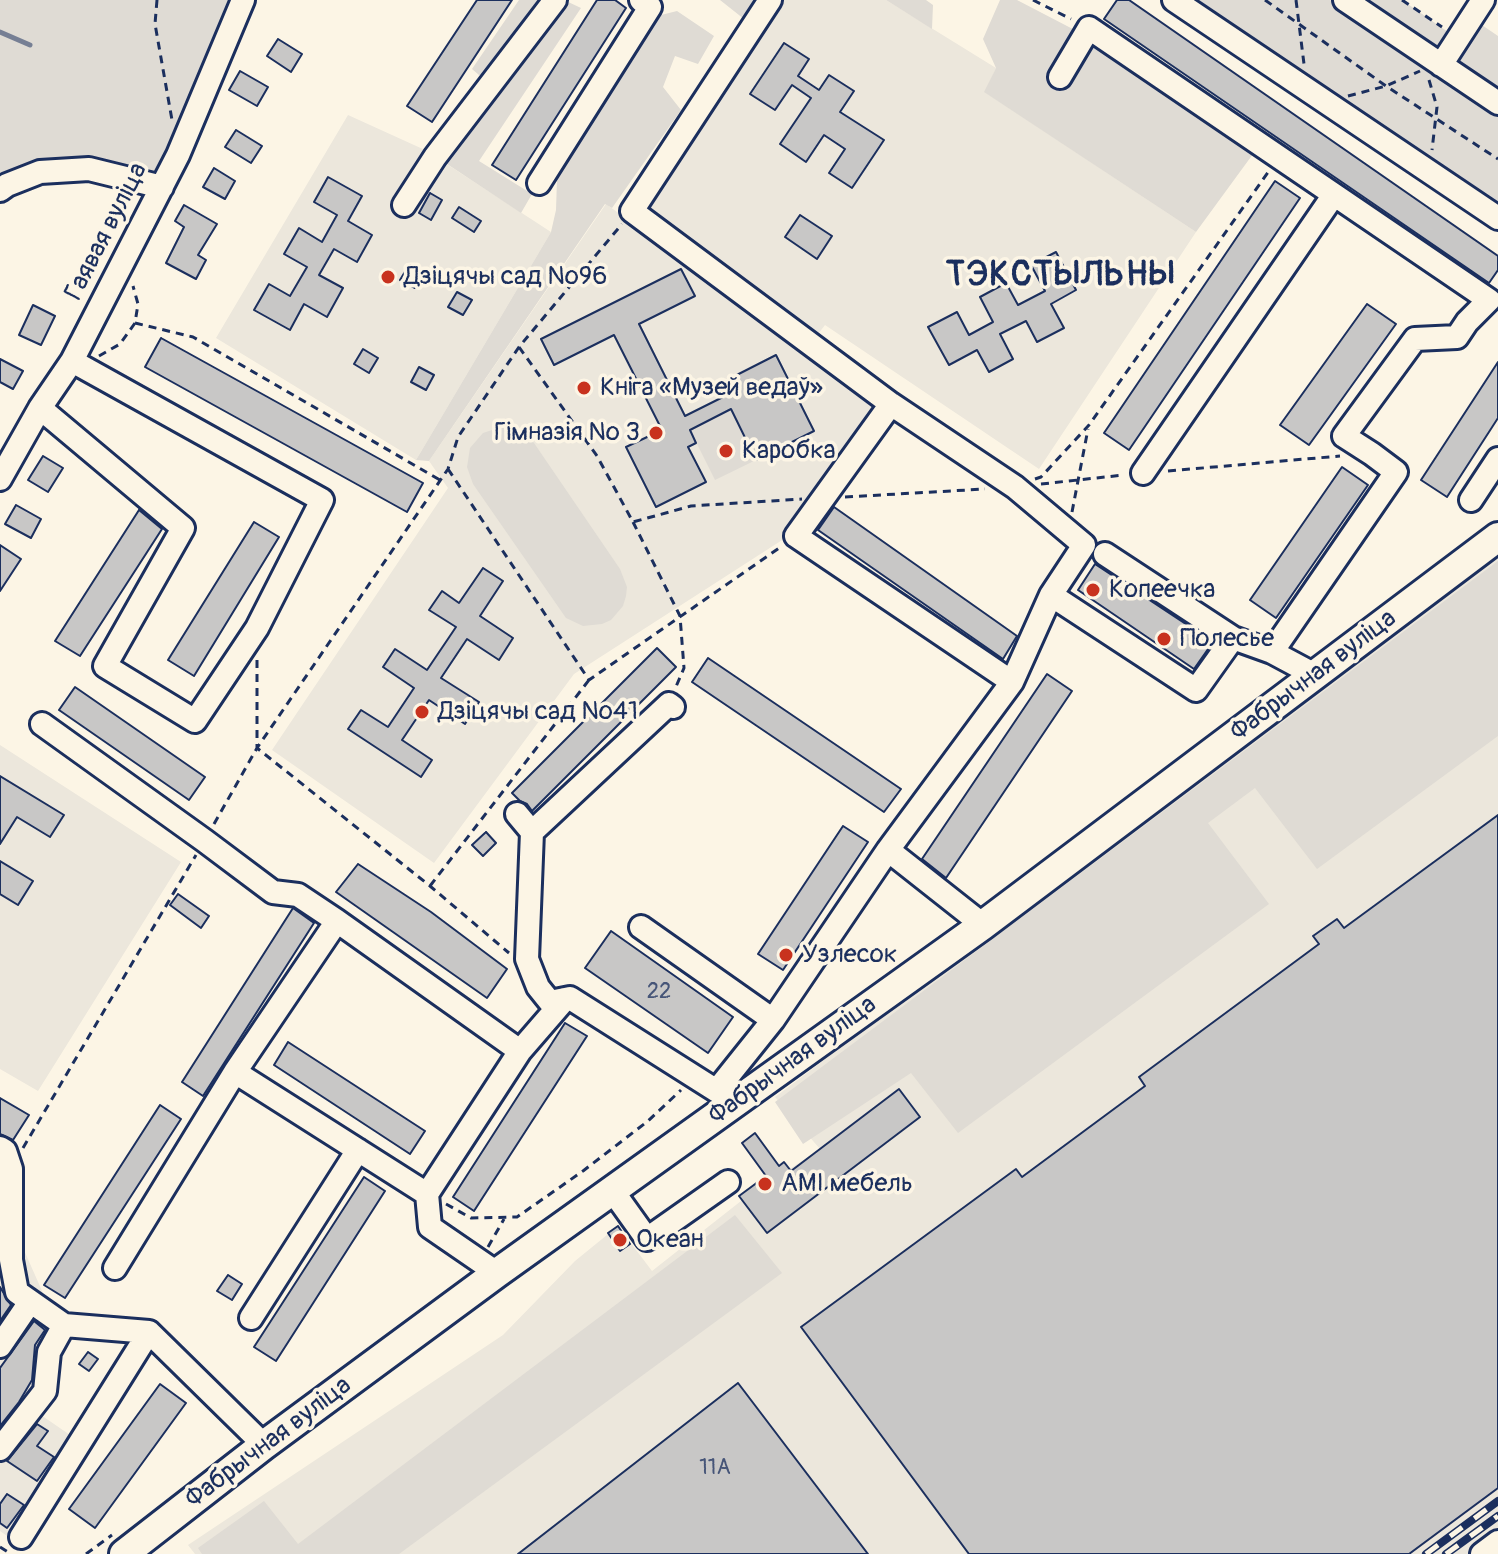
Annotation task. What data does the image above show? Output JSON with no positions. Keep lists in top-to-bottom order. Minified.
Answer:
{"streets":{"main road":["Фабрычная вуліца"],"street":["Гаявая вуліца"]},"districts":["ТЭКСТЫЛЬНЫ"],"places":["Дзіцячы сад №96","Кніга «Музей ведаў»","Гімназія № 3","Каробка","Копеечка","Полесье","Дзіцячы сад №41","Узлесок","AMI мебель","Океан"],"house_numbers":["22","11А"]}
